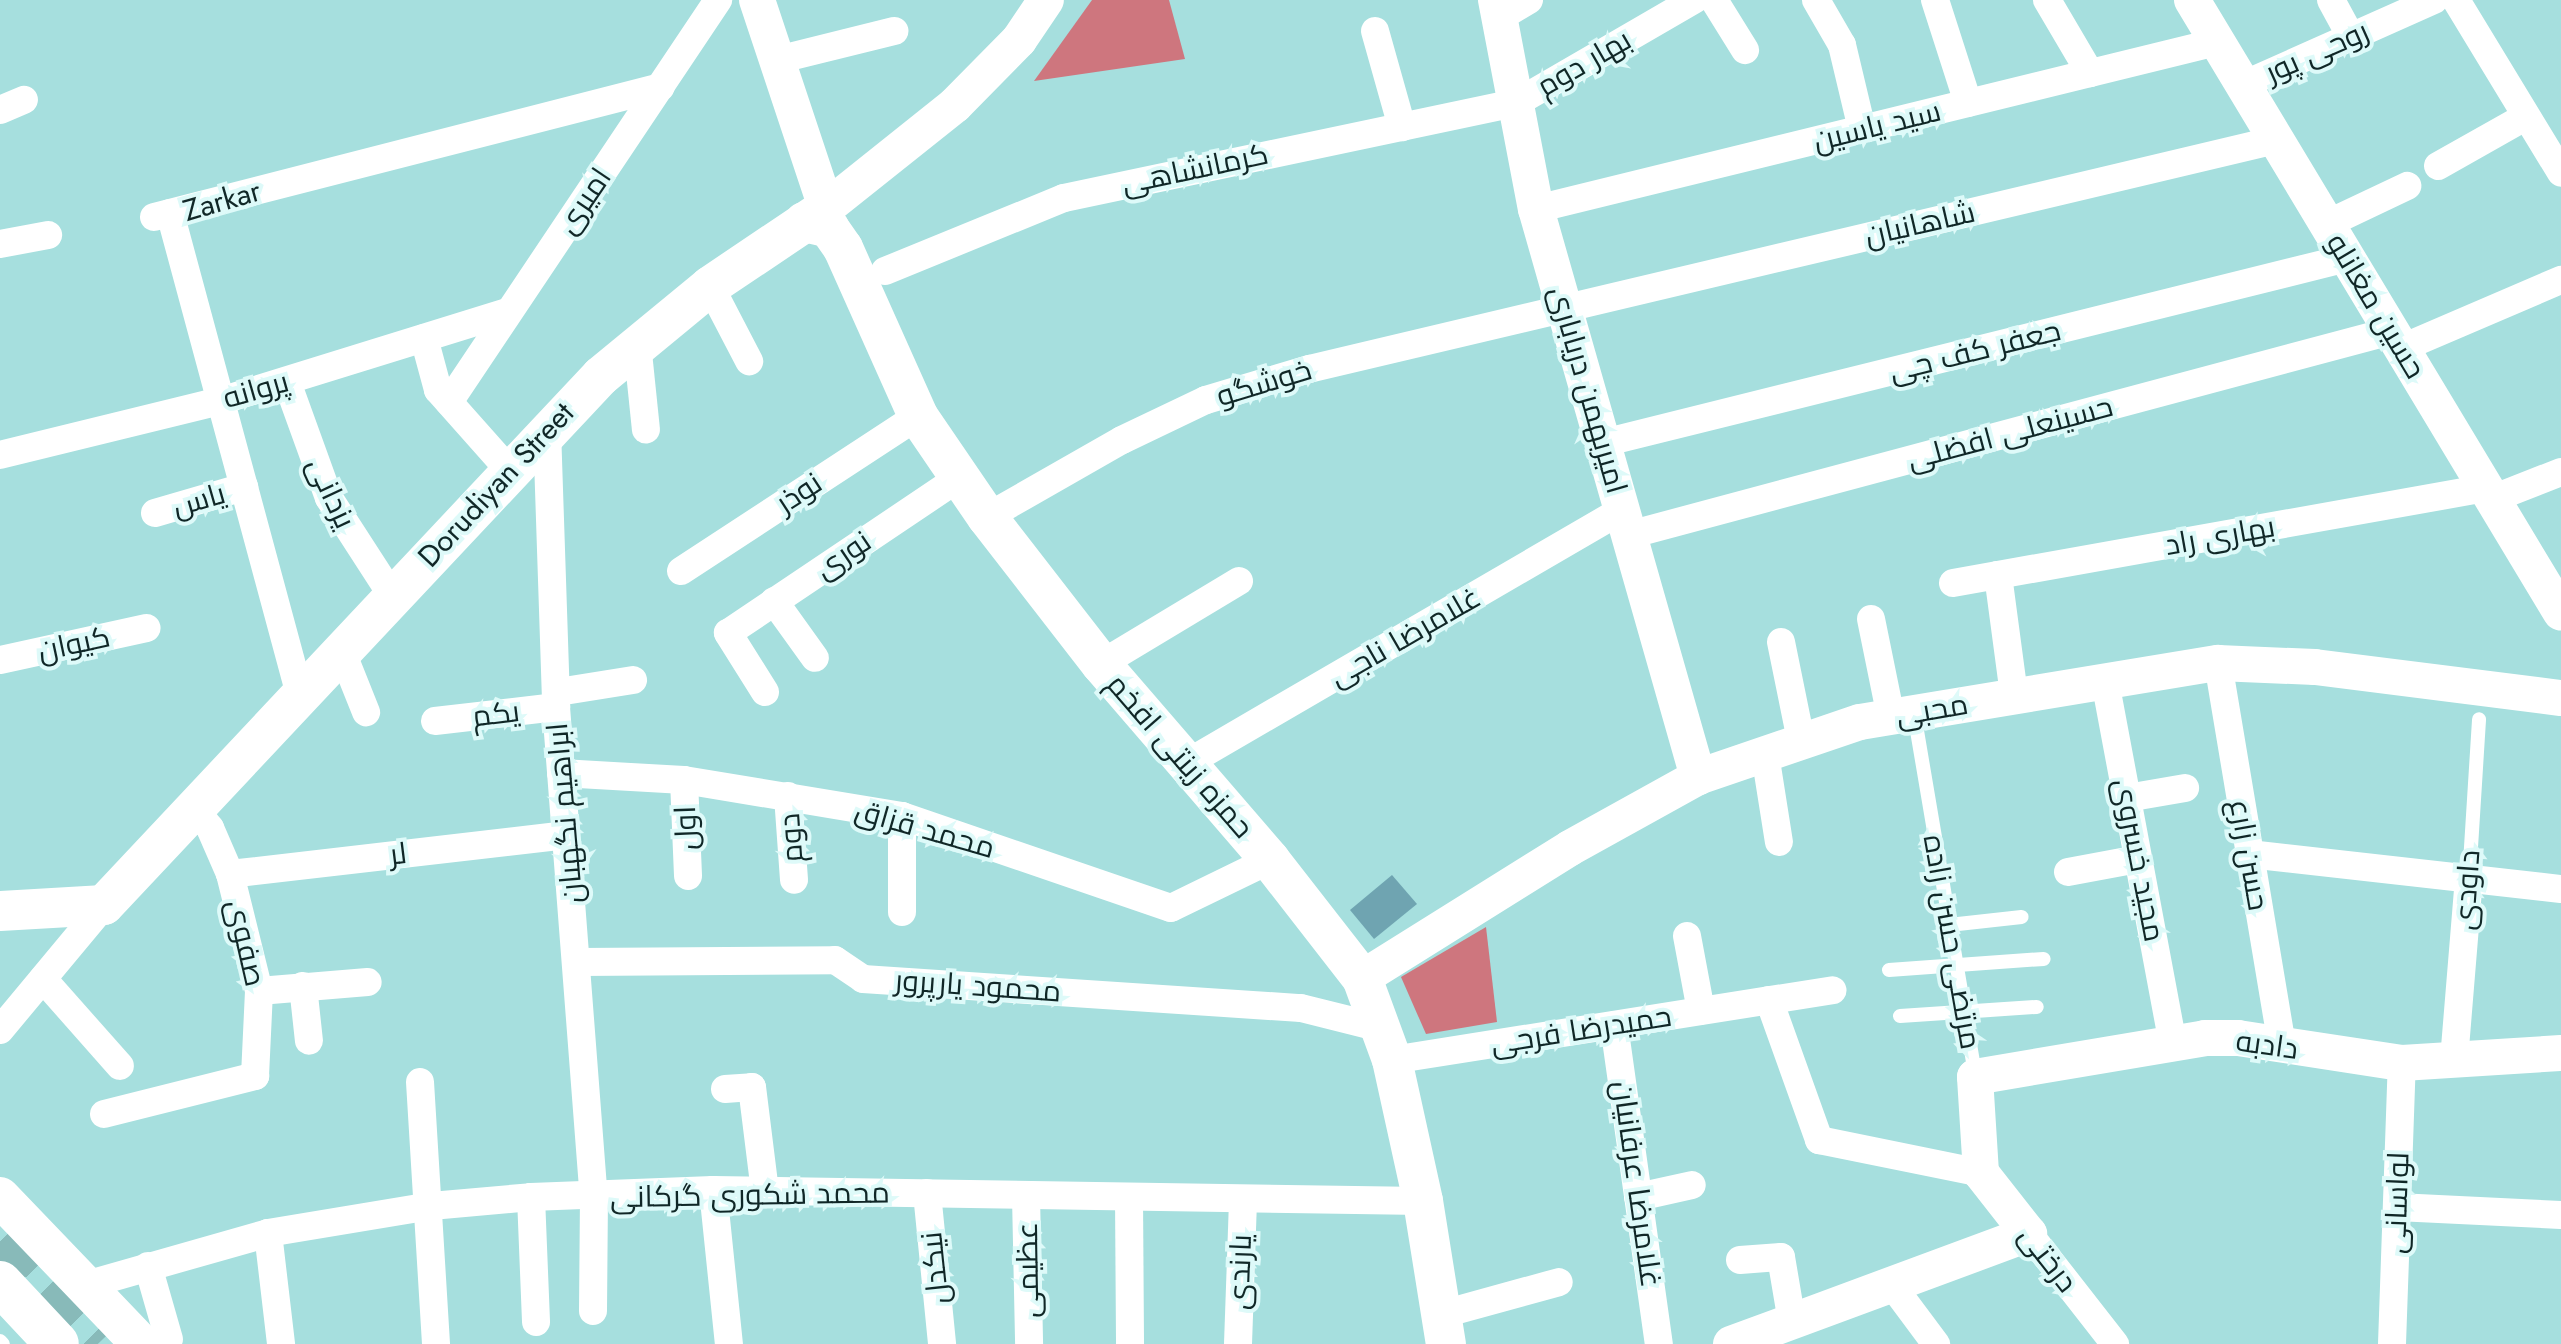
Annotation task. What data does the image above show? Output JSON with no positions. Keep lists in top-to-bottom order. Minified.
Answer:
{"streets":{"main road":["Dorudiyan Street","حمزه زینتی افخم"],"street":["روحی پور","بهار دوم","سید یاسین","کرمانشاهی","Zarkar","امیری","شاهانیان","حسین مغانلو","جعفر کف چی","خوشگو","پروانه","امیربهمن دریاباری","حسینعلی افضلی","یزدانی","نوذر","یاس","بهاری راد","نوری","غلامرضا ناجی","کیوان","محبی","یکم","ابراهیم نگهبان","اول","محمد قزاق","دوم","لر","حسن زارع","مجید خسروی","داودی","مرتضی حسن زاده","صفوی","محمود یارپرور","حمیدرضا فرجی","دادبه","غلامرضا عرفانیان","محمد شکوری گرکانی","لواسانی","درختی","نیکدل","عظیمی","یارندی"]},"crossings":[["روحی پور","حسین مغانلو"],["بهار دوم","کرمانشاهی"],["بهار دوم","امیربهمن دریاباری"],["سید یاسین","حسین مغانلو"],["سید یاسین","امیربهمن دریاباری"],["کرمانشاهی","امیربهمن دریاباری"],["Zarkar","امیری"],["Zarkar","پروانه"],["Zarkar","Dorudiyan Street"],["Zarkar","یاس"],["امیری","پروانه"],["شاهانیان","حسین مغانلو"],["شاهانیان","خوشگو"],["شاهانیان","امیربهمن دریاباری"],["حسین مغانلو","جعفر کف چی"],["حسین مغانلو","حسینعلی افضلی"],["حسین مغانلو","بهاری راد"],["جعفر کف چی","امیربهمن دریاباری"],["خوشگو","امیربهمن دریاباری"],["خوشگو","حمزه زینتی افخم"],["پروانه","یزدانی"],["امیربهمن دریاباری","حسینعلی افضلی"],["امیربهمن دریاباری","غلامرضا ناجی"],["امیربهمن دریاباری","محبی"],["حسینعلی افضلی","غلامرضا ناجی"],["Dorudiyan Street","یزدانی"],["Dorudiyan Street","حمزه زینتی افخم"],["Dorudiyan Street","ابراهیم نگهبان"],["Dorudiyan Street","صفوی"],["نوذر","حمزه زینتی افخم"],["نوری","حمزه زینتی افخم"],["غلامرضا ناجی","حمزه زینتی افخم"],["محبی","حمزه زینتی افخم"],["محبی","حسن زارع"],["محبی","مجید خسروی"],["محبی","مرتضی حسن زاده"],["یکم","ابراهیم نگهبان"],["حمزه زینتی افخم","محمد قزاق"],["حمزه زینتی افخم","محمود یارپرور"],["حمزه زینتی افخم","حمیدرضا فرجی"],["حمزه زینتی افخم","محمد شکوری گرکانی"],["ابراهیم نگهبان","محمد قزاق"],["ابراهیم نگهبان","لر"],["ابراهیم نگهبان","محمود یارپرور"],["ابراهیم نگهبان","محمد شکوری گرکانی"],["اول","محمد قزاق"],["محمد قزاق","دوم"],["لر","صفوی"],["حسن زارع","دادبه"],["مجید خسروی","دادبه"],["داودی","دادبه"],["مرتضی حسن زاده","دادبه"],["مرتضی حسن زاده","درختی"],["محمود یارپرور","حمیدرضا فرجی"],["حمیدرضا فرجی","غلامرضا عرفانیان"],["دادبه","لواسانی"],["محمد شکوری گرکانی","نیکدل"],["محمد شکوری گرکانی","عظیمی"],["محمد شکوری گرکانی","یارندی"]]}
